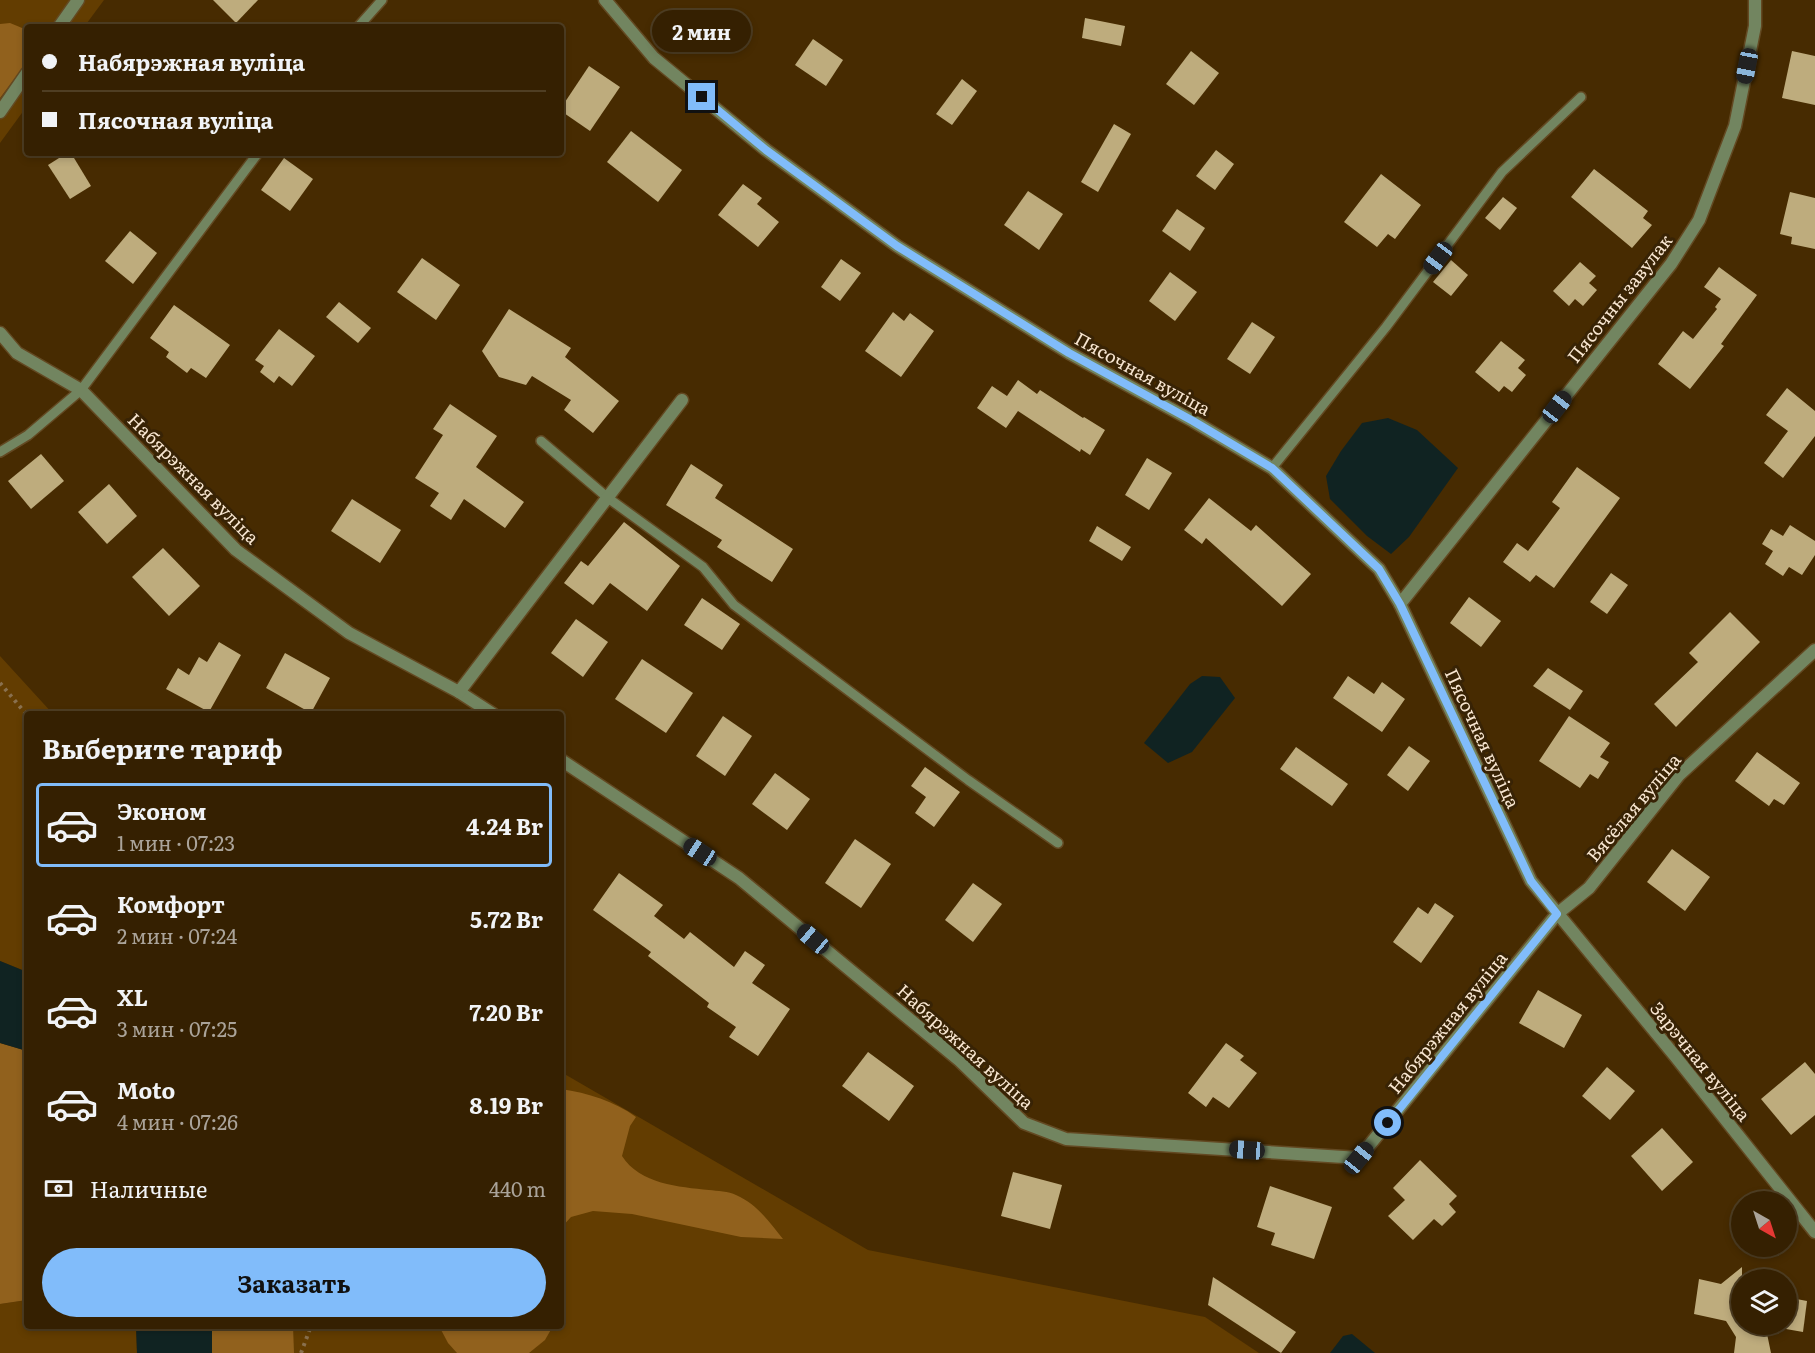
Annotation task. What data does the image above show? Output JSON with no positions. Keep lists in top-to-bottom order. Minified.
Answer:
{"streets":{"street":["Пясочны завулак","Пясочная вуліца","Набярэжная вуліца","Вясёлая вуліца","Зарэчная вуліца"]},"crossings":[["Пясочны завулак","Пясочная вуліца"],["Пясочная вуліца","Набярэжная вуліца"],["Пясочная вуліца","Вясёлая вуліца"],["Пясочная вуліца","Зарэчная вуліца"],["Набярэжная вуліца","Вясёлая вуліца"],["Набярэжная вуліца","Зарэчная вуліца"],["Вясёлая вуліца","Зарэчная вуліца"]],"north":"bottom right","page":{"bubble":"2 мин","banner":["Набярэжная вуліца","Пясочная вуліца"],"heading":"Выберите тариф","list":[{"name":"Эконом","note":"1 мин · 07:23","value":"4.24 Br"},{"name":"Комфорт","note":"2 мин · 07:24","value":"5.72 Br"},{"name":"XL","note":"3 мин · 07:25","value":"7.20 Br"},{"name":"Moto","note":"4 мин · 07:26","value":"8.19 Br"}],"pay":["Наличные","440 m"],"buttons":"Заказать"}}
